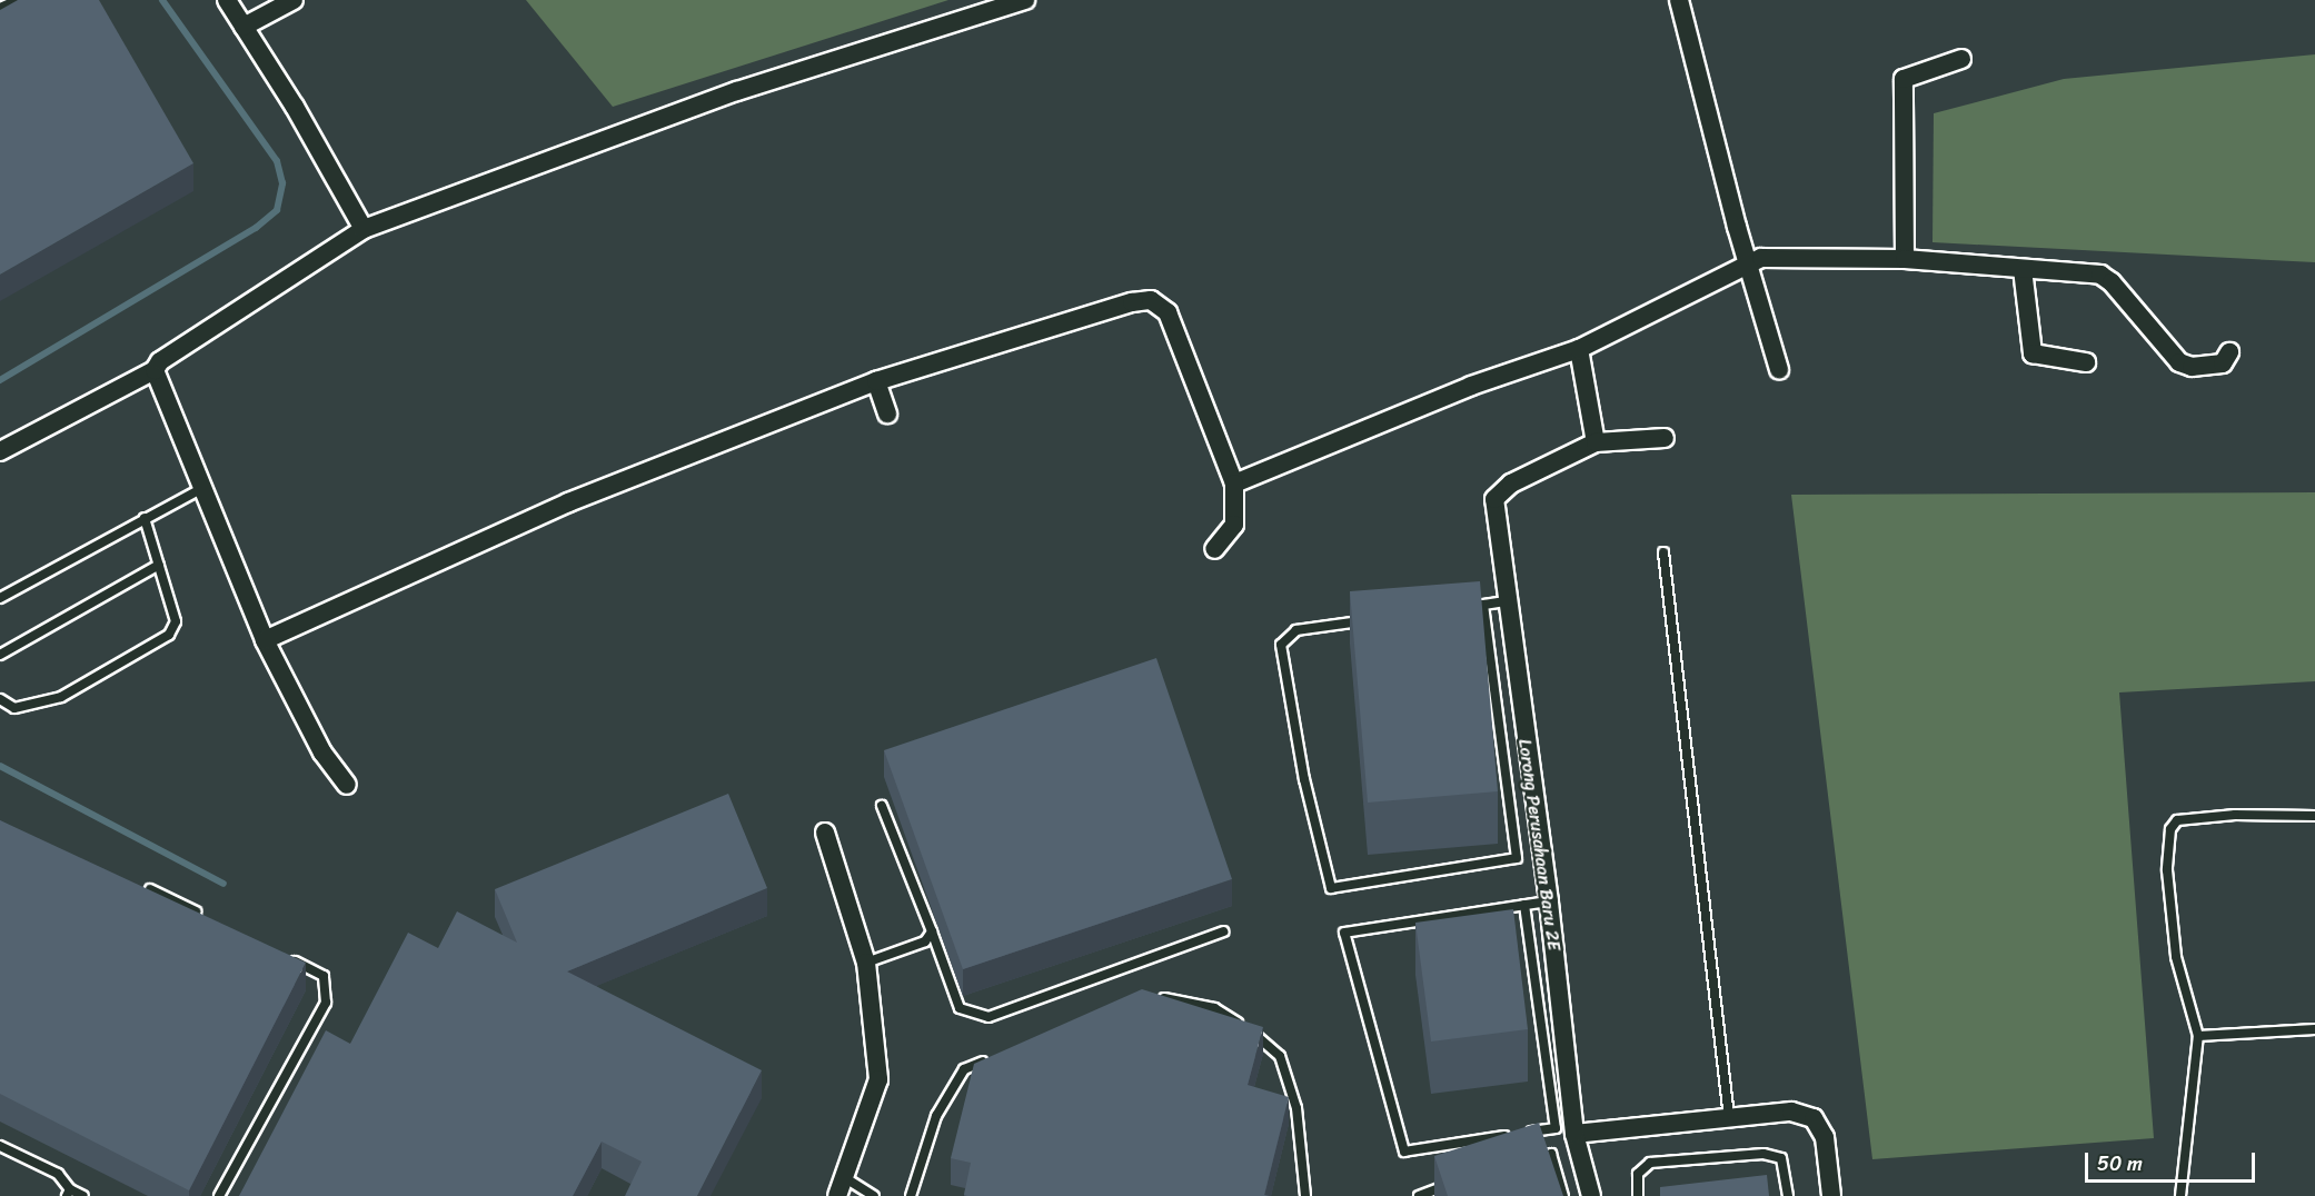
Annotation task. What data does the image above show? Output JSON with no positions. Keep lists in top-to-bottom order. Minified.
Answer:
{"streets":{"street":["Lorong Perusahaan Baru 2E"]},"scale_bar":"50 m"}
